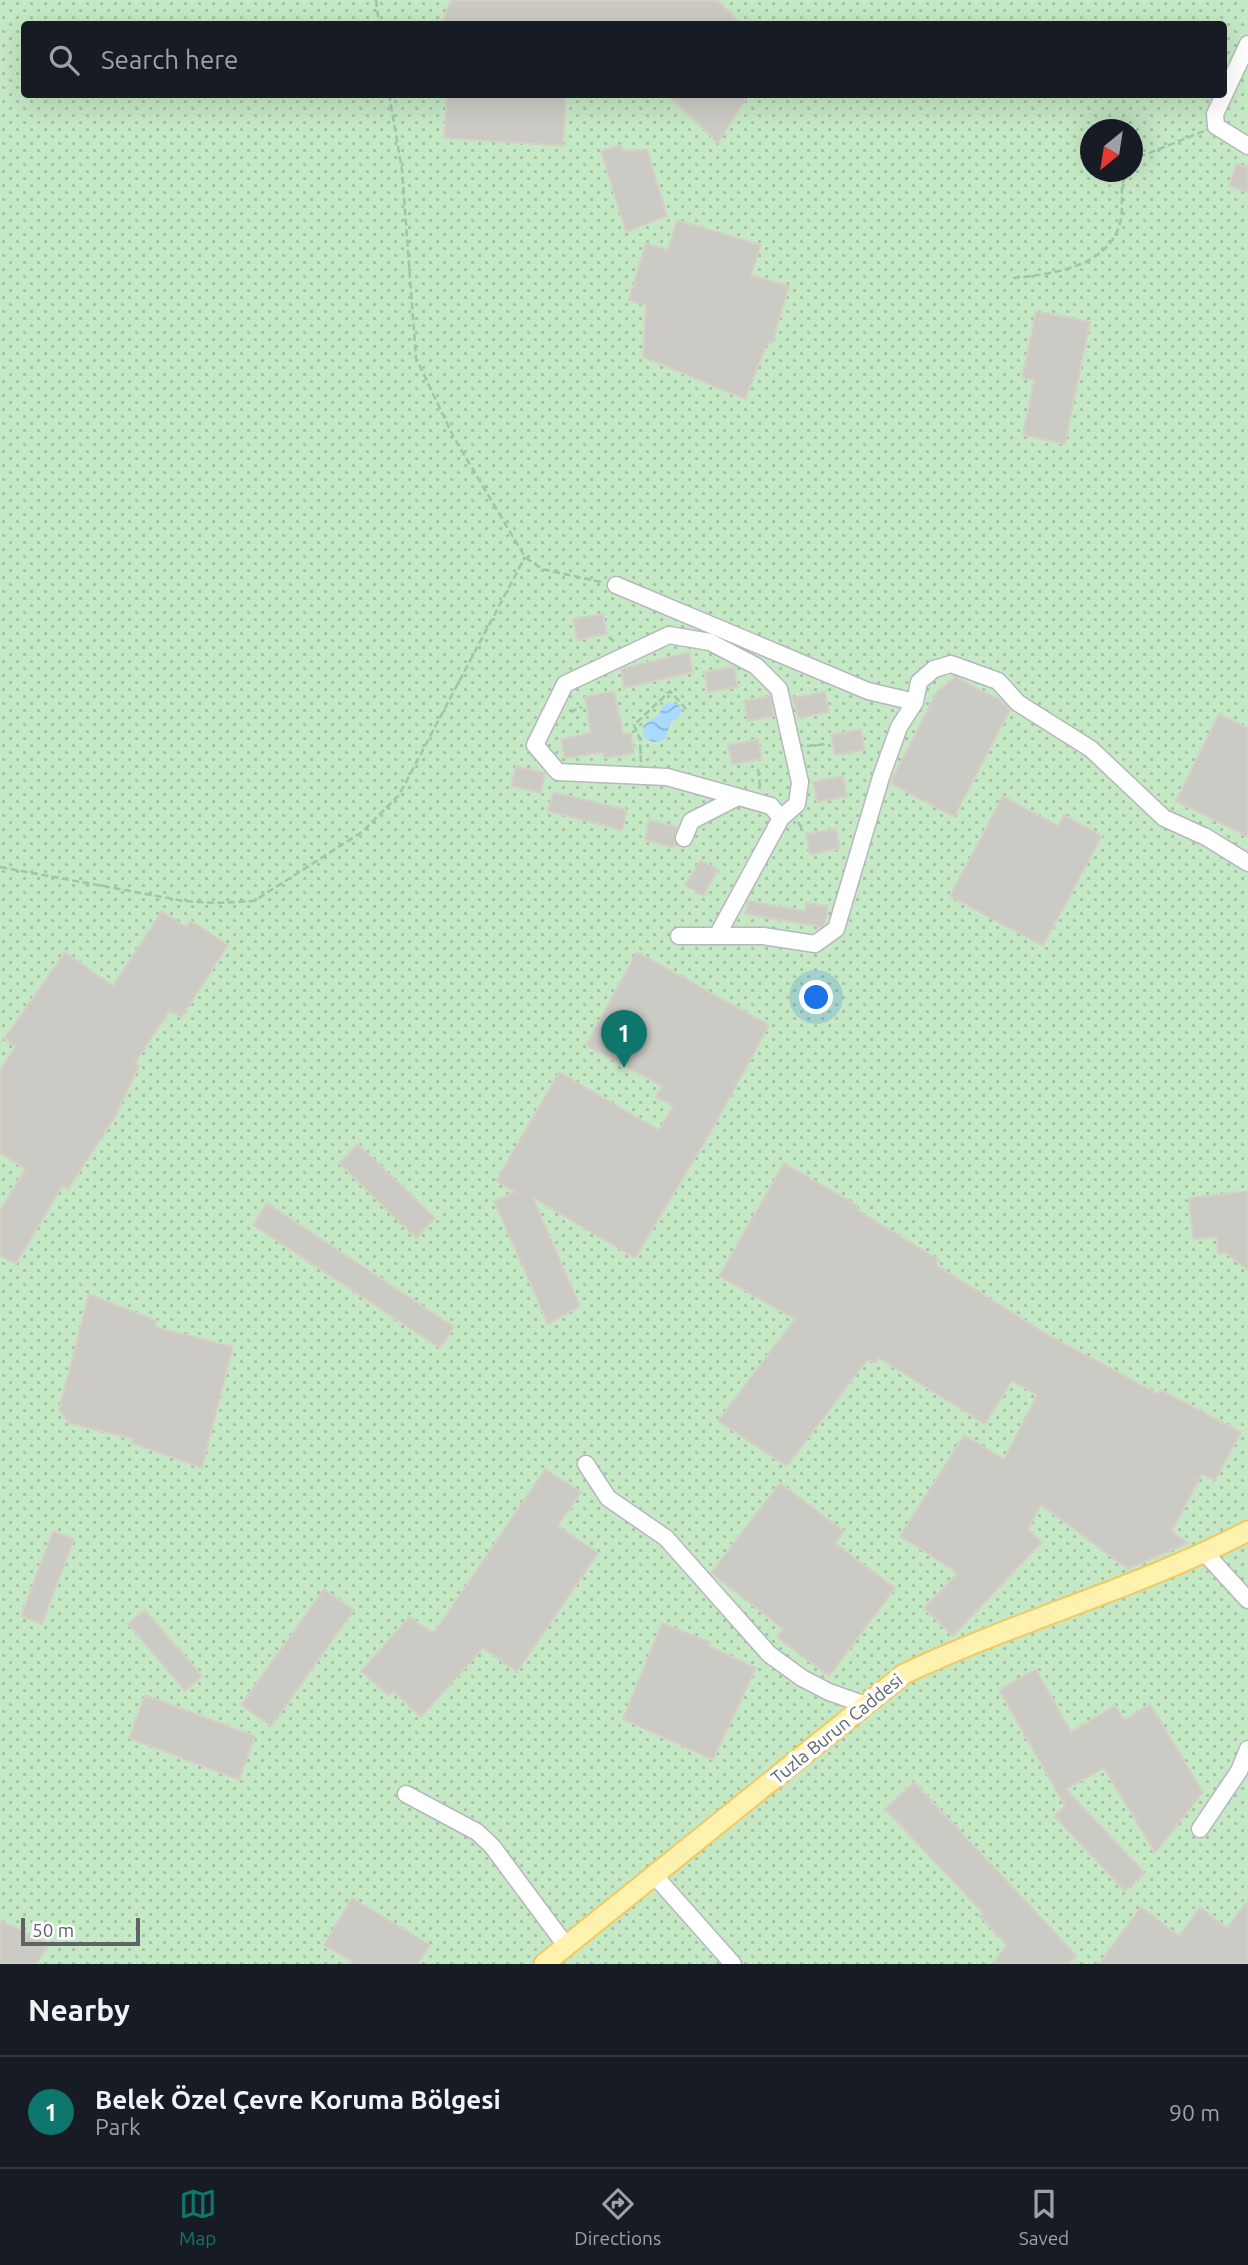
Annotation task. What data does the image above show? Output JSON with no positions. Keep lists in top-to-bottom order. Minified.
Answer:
{"streets":{"main road":["Tuzla Burun Caddesi"]},"scale_bar":"50 m","north":"bottom left","page":{"search":"Search here","pins":"1","scale":"50 m","heading":"Nearby","list":[{"mark":"1","name":"Belek Özel Çevre Koruma Bölgesi","note":"Park","value":"90 m"}],"nav":["Map","Directions","Saved"]}}
